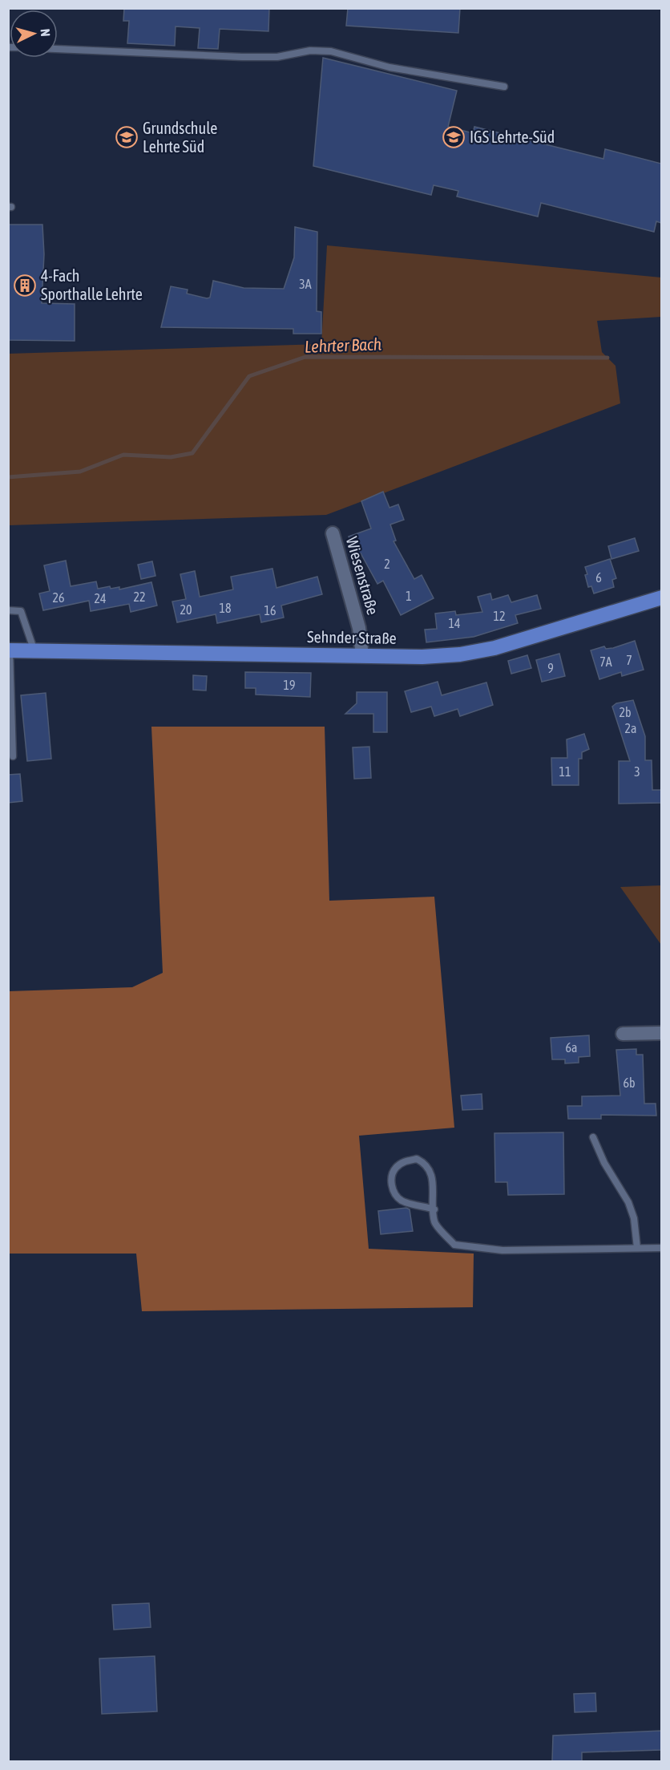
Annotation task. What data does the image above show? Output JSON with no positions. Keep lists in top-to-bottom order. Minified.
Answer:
{"streets":{"main road":["Sehnder Straße"],"street":["Wiesenstraße"]},"crossings":[["Wiesenstraße","Sehnder Straße"]],"water":["Lehrter Bach"],"places":{"school or university":["Grundschule Lehrte Süd","IGS Lehrte-Süd"],"building":["4-Fach Sporthalle Lehrte"]},"house_numbers":["3A","2","6","1","22","26","24","18","20","16","12","14","7","7A","9","19","2b","2a","11","3","6a","6b"],"north":"right"}
